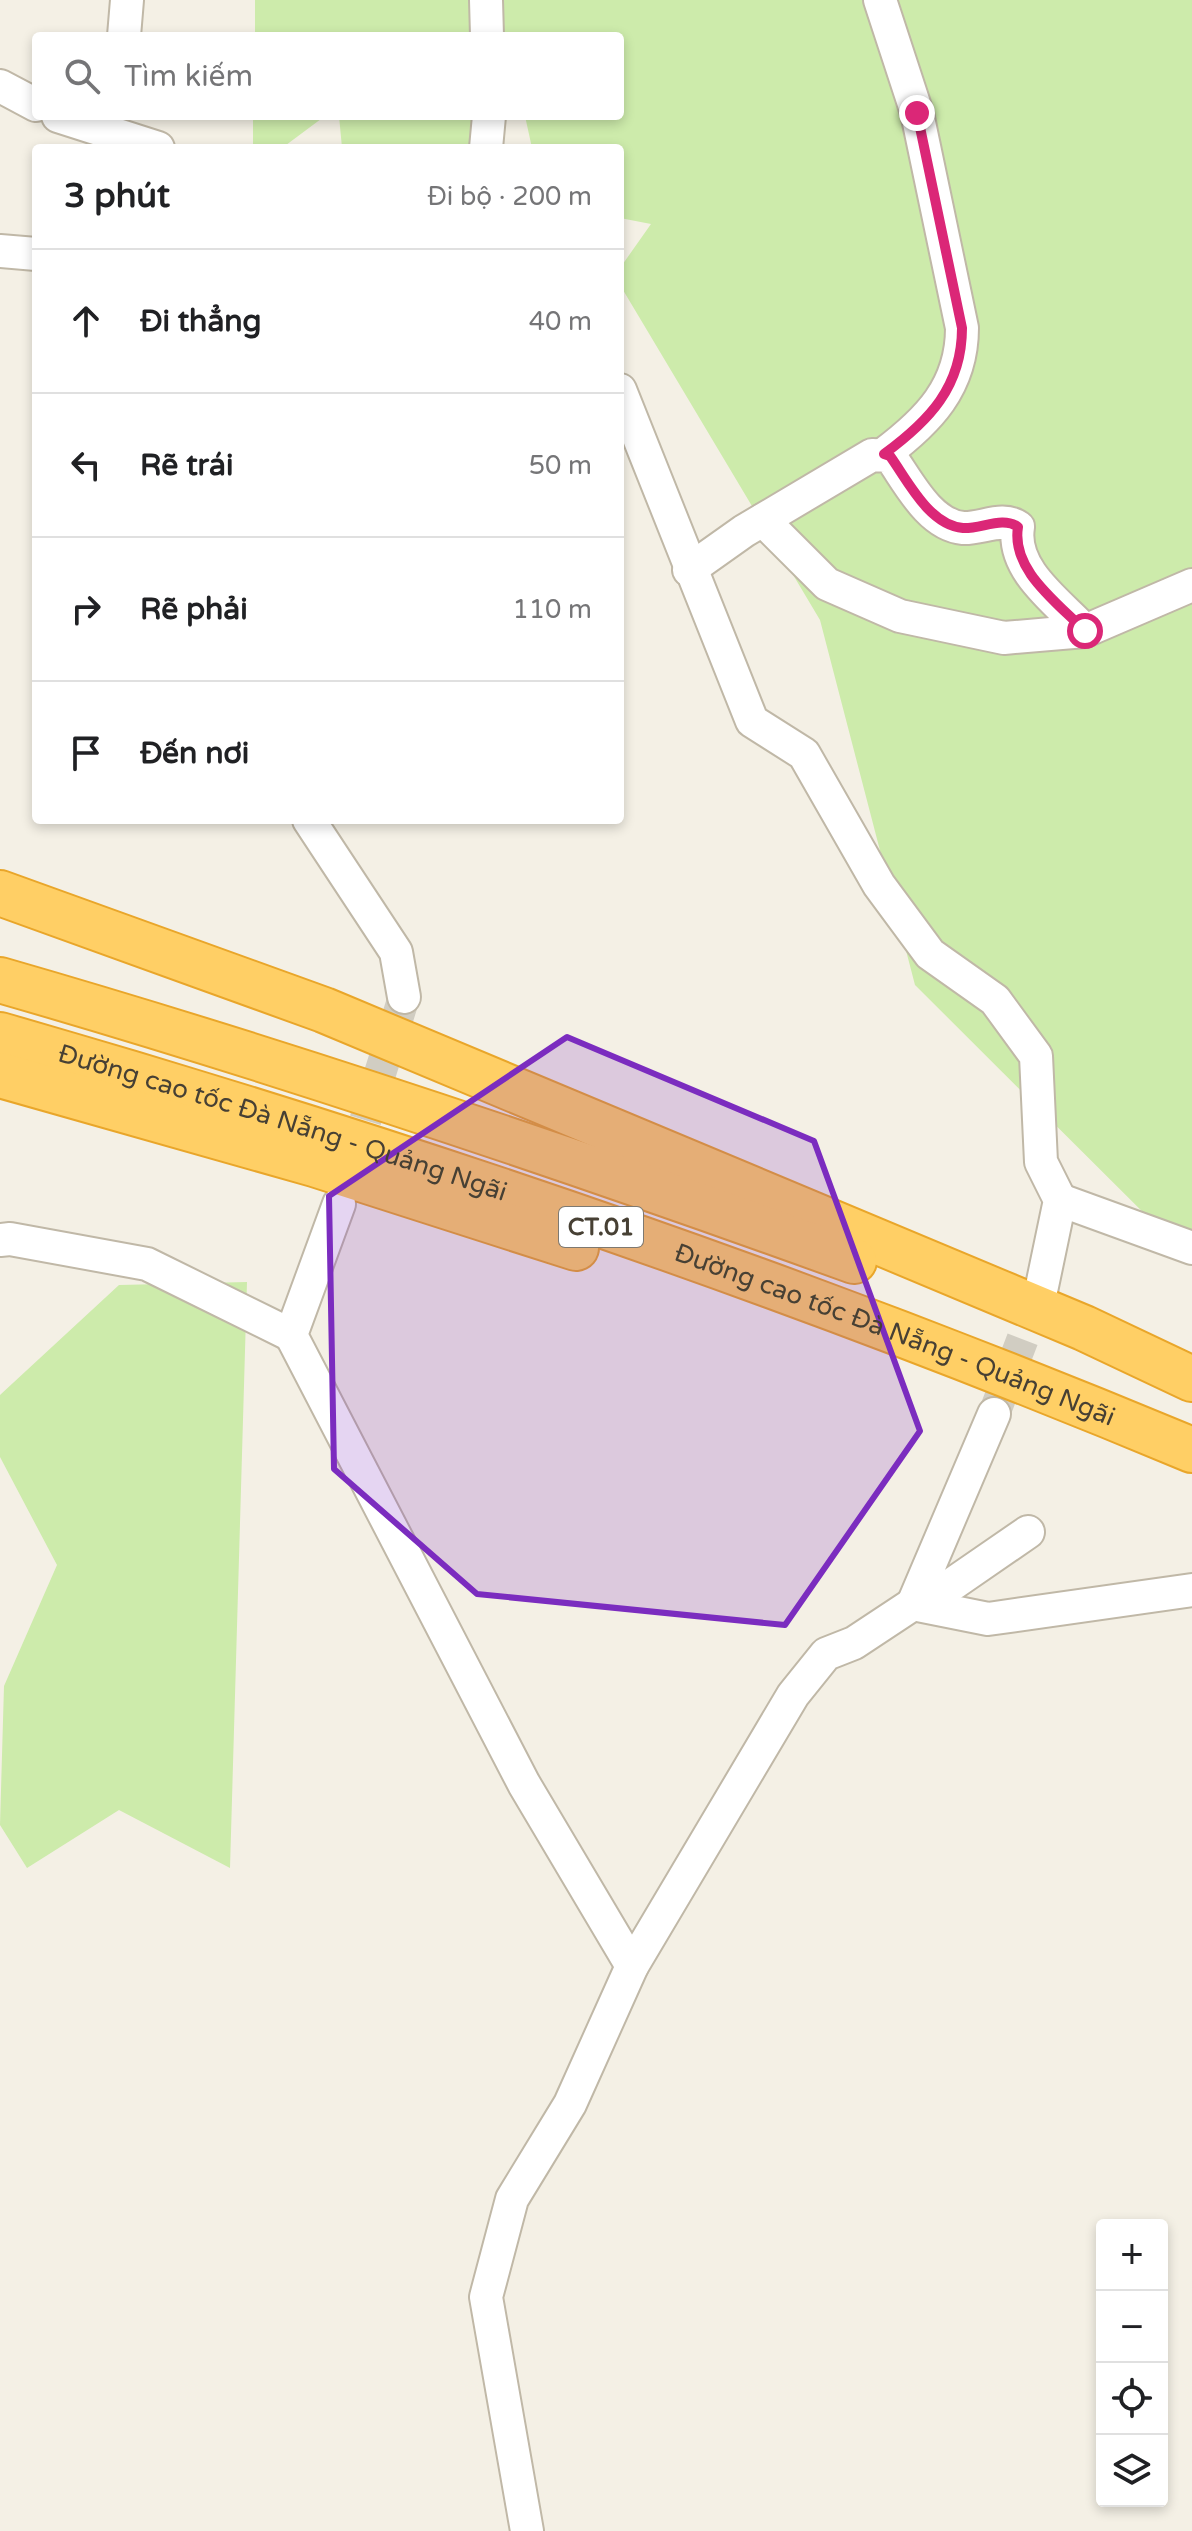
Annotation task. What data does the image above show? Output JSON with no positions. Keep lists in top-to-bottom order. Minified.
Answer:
{"streets":{"highway":["Đường cao tốc Đà Nẵng - Quảng Ngãi","CT.01"]},"page":{"search":"Tìm kiếm","heading":["3 phút","Đi bộ · 200 m"],"list":[["Đi thẳng","40 m"],["Rẽ trái","50 m"],["Rẽ phải","110 m"],"Đến nơi"],"map_buttons":["+","−"]}}
